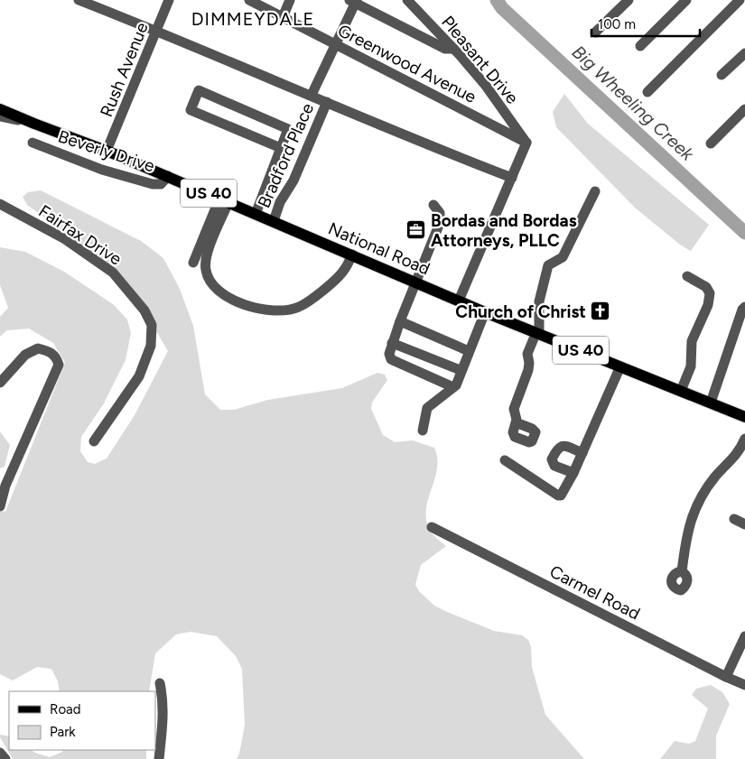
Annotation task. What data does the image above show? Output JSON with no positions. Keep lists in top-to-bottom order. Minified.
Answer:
{"streets":{"main road":["US 40","National Road"],"street":["Pleasant Drive","Greenwood Avenue","Rush Avenue","Beverly Drive","Bradford Place","Fairfax Drive","Carmel Road"]},"crossings":[["Pleasant Drive","Greenwood Avenue"],["Rush Avenue","National Road"],["Beverly Drive","National Road"],["Bradford Place","National Road"]],"districts":["DIMMEYDALE"],"water":["Big Wheeling Creek"],"places":{"office":["Bordas and Bordas Attorneys, PLLC"],"church":["Church of Christ"]},"legend":["Road","Park"],"scale_bar":"100 m"}
